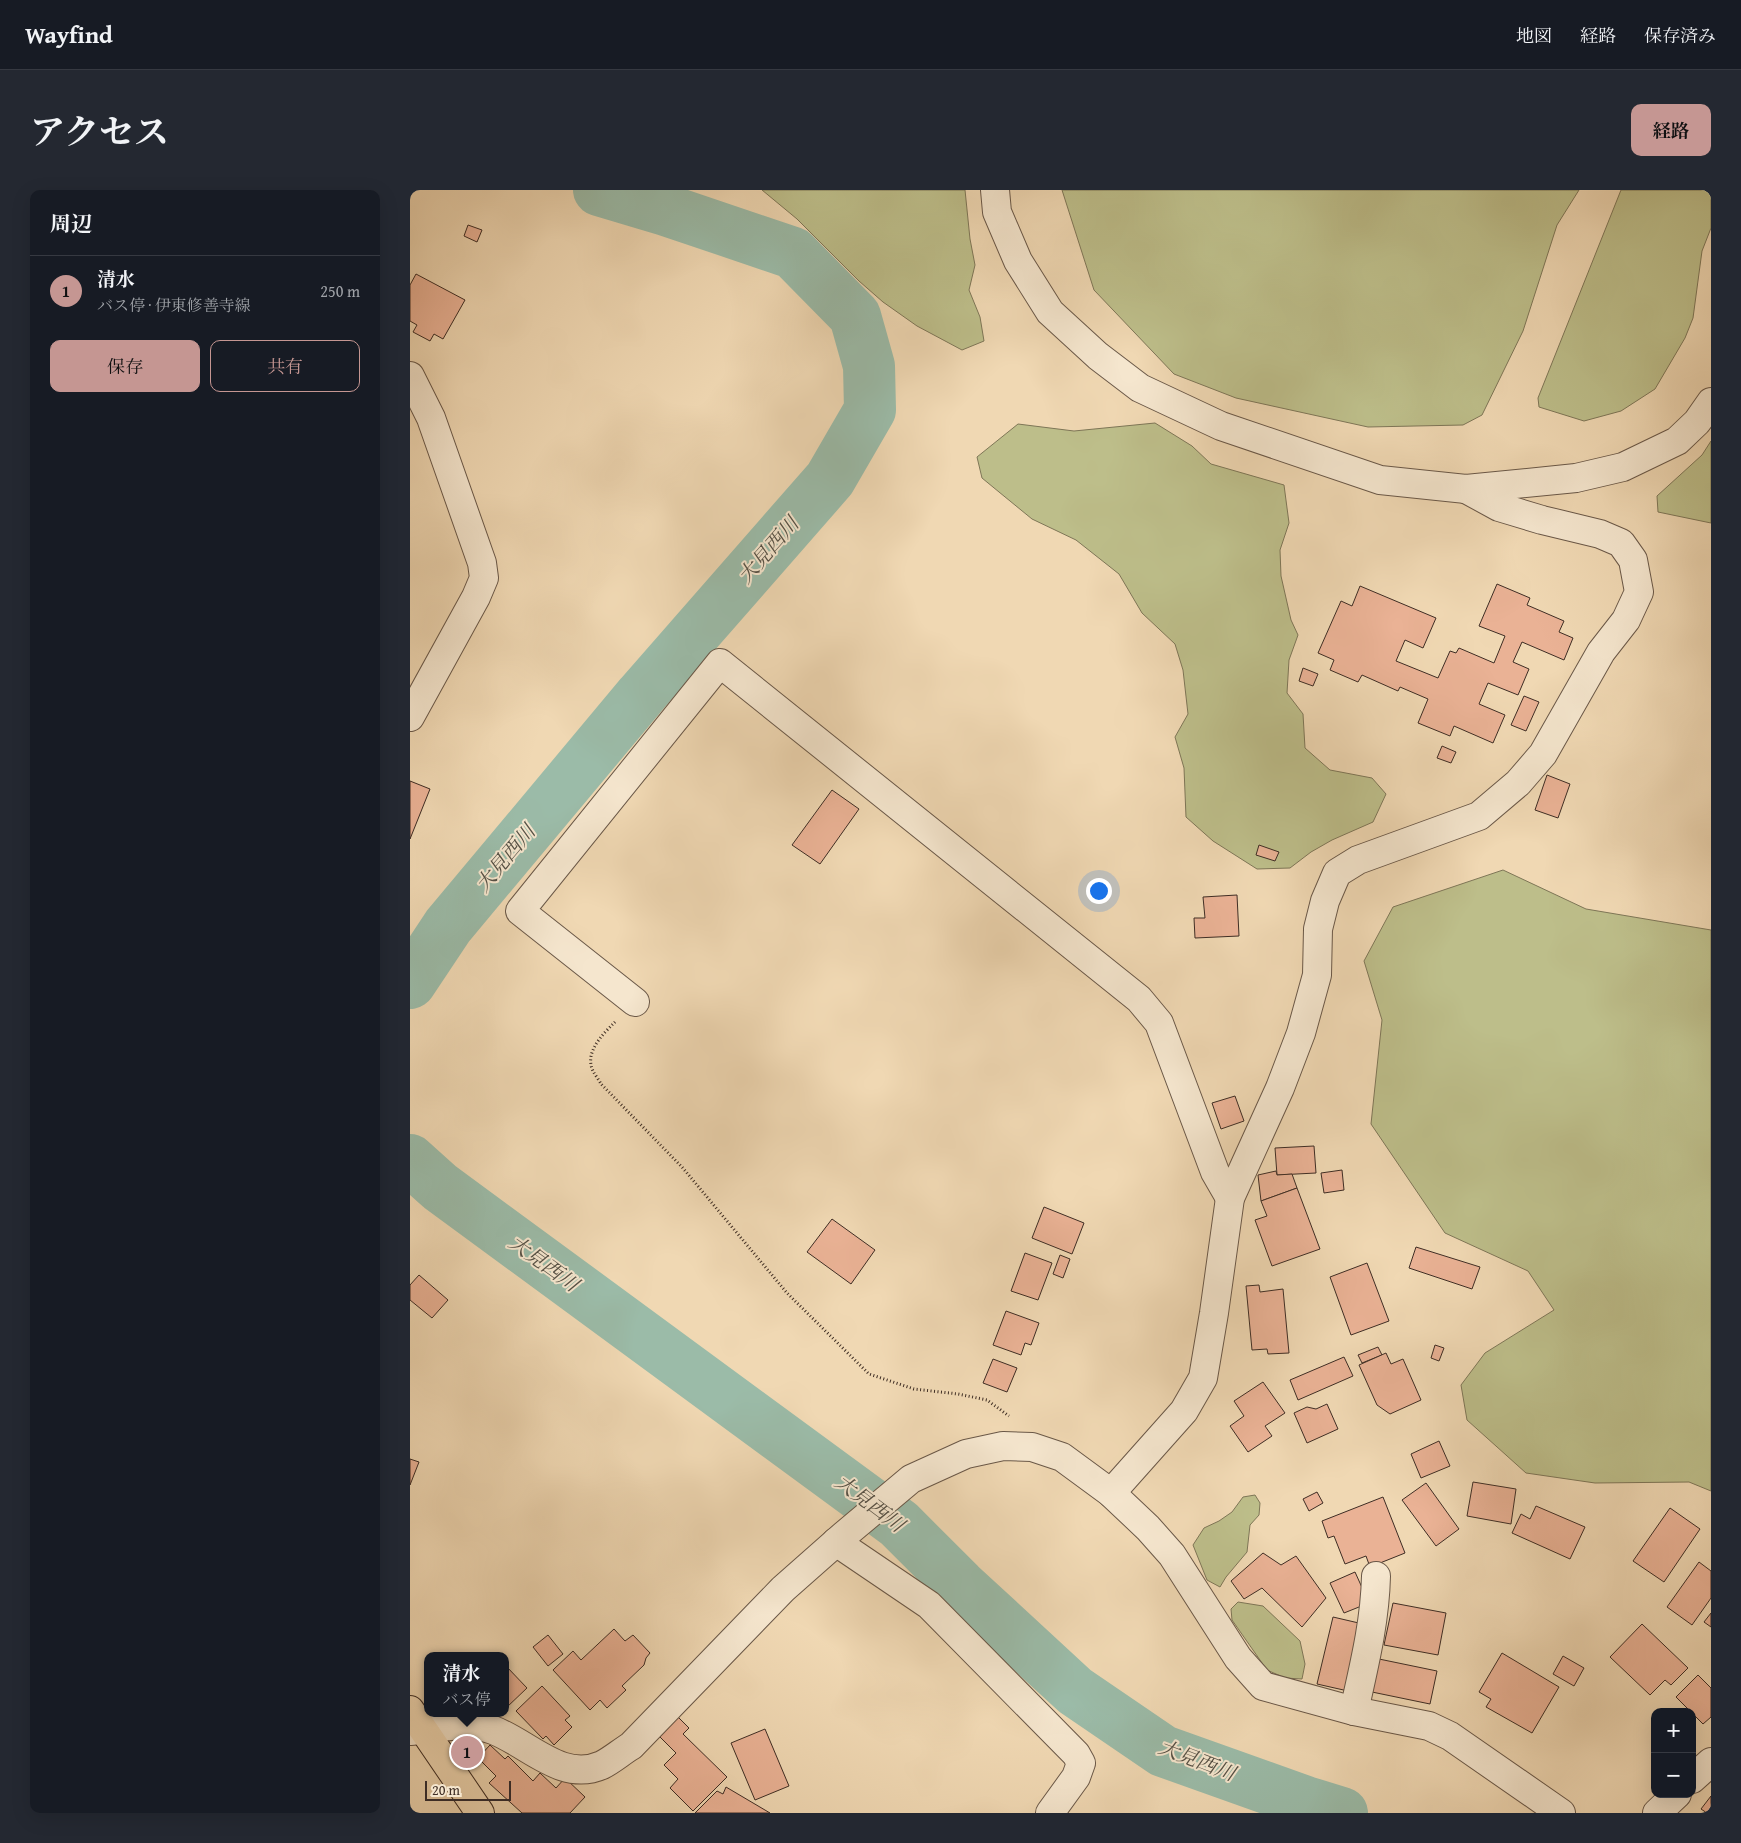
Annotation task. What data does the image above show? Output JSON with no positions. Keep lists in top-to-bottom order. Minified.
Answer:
{"water":["大見西川"],"scale_bar":"20 m","page":{"header":"Wayfind","nav":["地図","経路","保存済み"],"title":"アクセス","buttons":["経路",["保存","共有"]],"heading":"周辺","list":[{"mark":"1","name":"清水","note":"バス停 · 伊東修善寺線","value":"250 m"}],"popup":["清水","バス停"],"map_buttons":["+","−"],"pins":"1","scale":"20 m"}}
